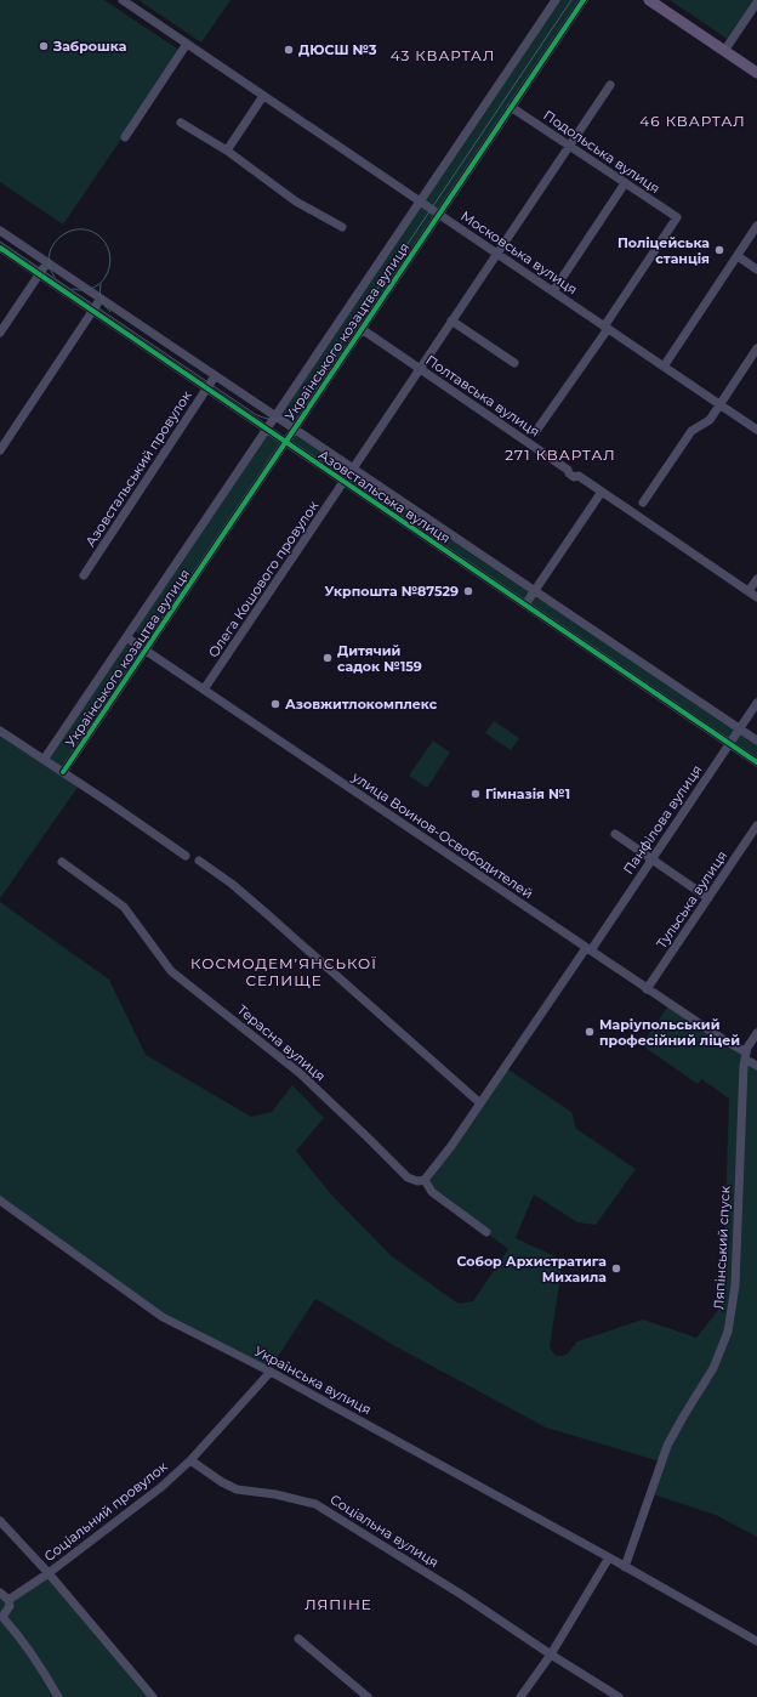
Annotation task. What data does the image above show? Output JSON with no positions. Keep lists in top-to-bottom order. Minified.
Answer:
{"streets":{"street":["Подольська вулиця","Московська вулиця","Українського козацтва вулиця","Полтавська вулиця","Азовстальський провулок","Азовстальська вулиця","Олега Кошового провулок","Панфілова вулиця","улица Воинов-Освободителей","Тульська вулиця","Терасна вулиця","Ляпінський спуск","Українська вулиця","Соціальний провулок","Соціальна вулиця"]},"crossings":[["Подольська вулиця","Московська вулиця"],["Подольська вулиця","Українського козацтва вулиця"],["Московська вулиця","Українського козацтва вулиця"],["Українського козацтва вулиця","Полтавська вулиця"],["Українського козацтва вулиця","Азовстальська вулиця"],["Українського козацтва вулиця","улица Воинов-Освободителей"],["Азовстальський провулок","Азовстальська вулиця"],["Азовстальська вулиця","Олега Кошового провулок"],["Азовстальська вулиця","Панфілова вулиця"],["Олега Кошового провулок","улица Воинов-Освободителей"],["Панфілова вулиця","улица Воинов-Освободителей"],["улица Воинов-Освободителей","Тульська вулиця"],["улица Воинов-Освободителей","Ляпінський спуск"],["Ляпінський спуск","Українська вулиця"],["Українська вулиця","Соціальний провулок"],["Соціальний провулок","Соціальна вулиця"]],"districts":["43 КВАРТАЛ","46 КВАРТАЛ","271 КВАРТАЛ","КОСМОДЕМ’ЯНСЬКОЇ СЕЛИЩЕ","ЛЯПІНЕ"],"places":["Заброшка","ДЮСШ №3","Поліцейська станція","Укрпошта №87529","Дитячий садок №159","Азовжитлокомплекс","Гімназія №1","Маріупольський професійний ліцей","Собор Архистратига Михаила"]}
